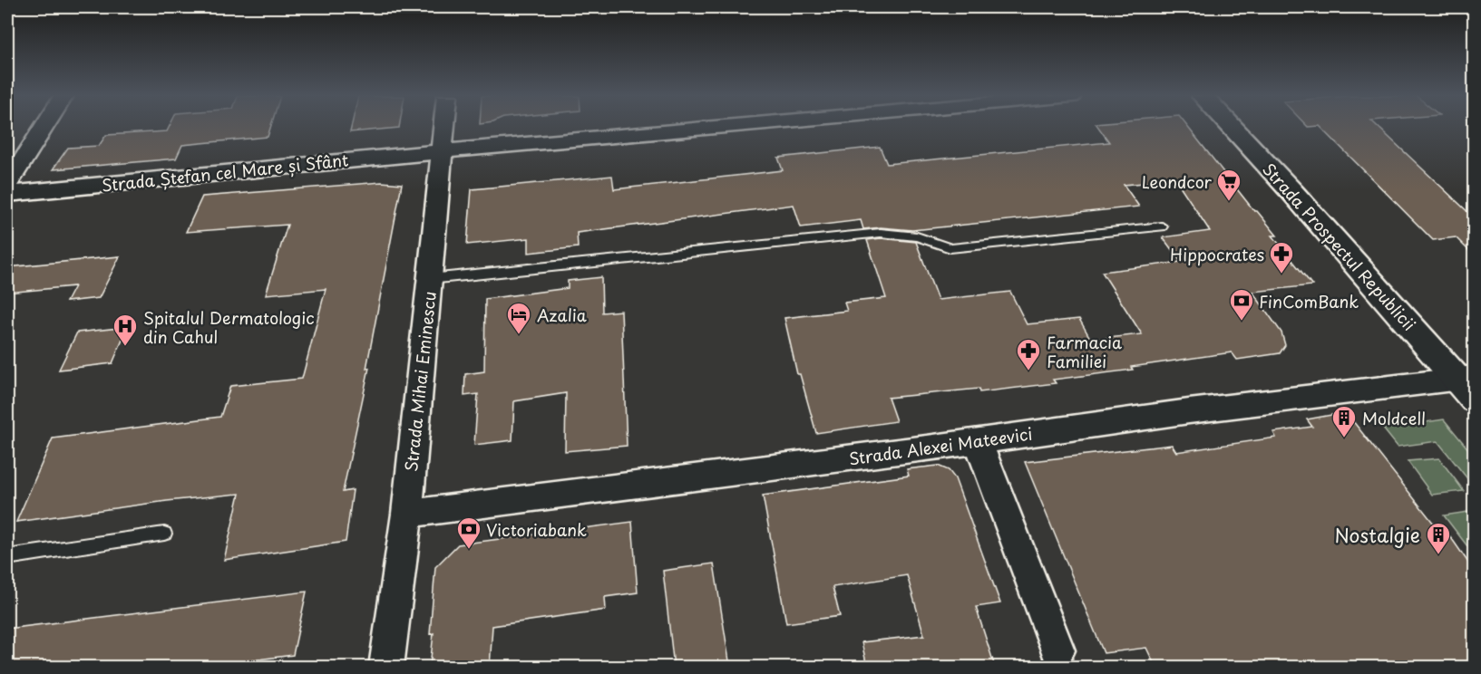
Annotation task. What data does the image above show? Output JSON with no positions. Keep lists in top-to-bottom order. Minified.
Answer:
{"streets":{"main road":["Strada Prospectul Republicii"],"street":["Strada Ștefan cel Mare și Sfânt","Strada Mihai Eminescu","Strada Alexei Mateevici"]},"crossings":[["Strada Ștefan cel Mare și Sfânt","Strada Mihai Eminescu"],["Strada Prospectul Republicii","Strada Alexei Mateevici"],["Strada Mihai Eminescu","Strada Alexei Mateevici"]],"places":{"supermarket":["Leondcor"],"pharmacy":["Hippocrates","Farmacia Familiei"],"bank":["FinComBank","Victoriabank"],"hotel":["Azalia"],"hospital":["Spitalul Dermatologic din Cahul"],"building":["Moldcell","Nostalgie"]}}
